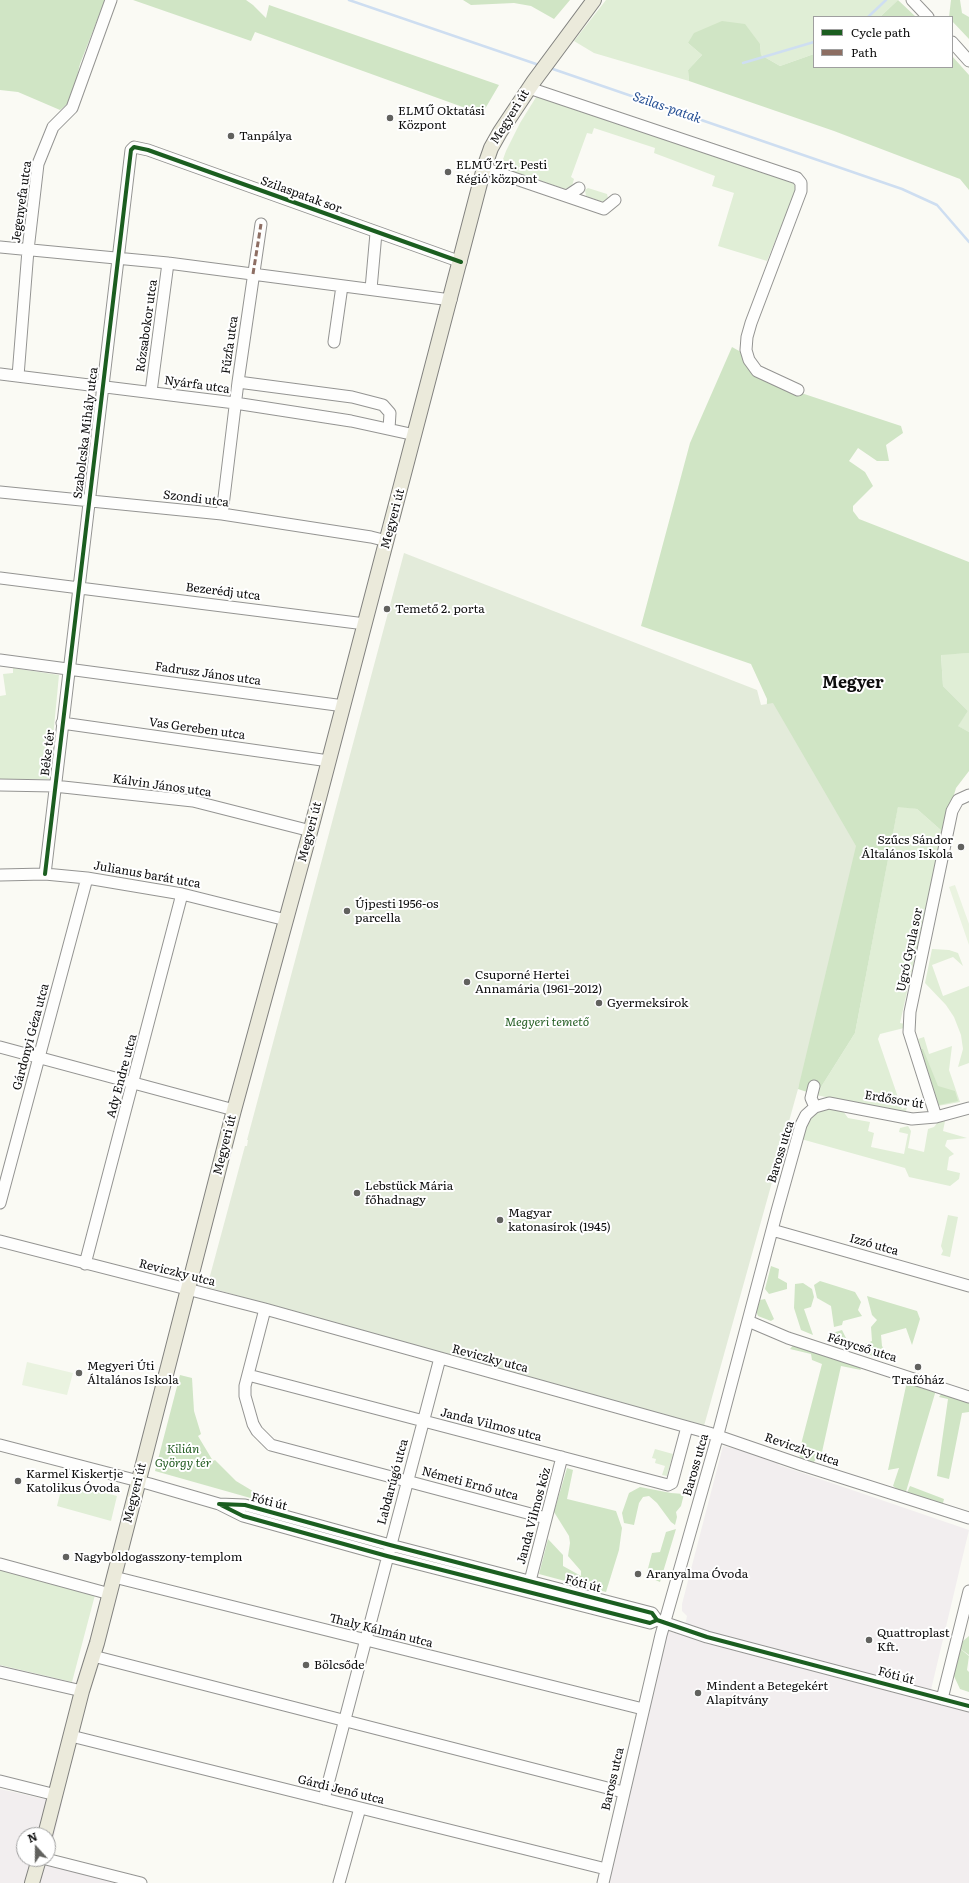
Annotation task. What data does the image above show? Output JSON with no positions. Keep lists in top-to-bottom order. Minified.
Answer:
{"streets":{"main road":["Megyeri út"],"street":["Szilaspatak sor","Jegenyefa utca","Rózsabokor utca","Fűzfa utca","Nyárfa utca","Szabolcska Mihály utca","Szondi utca","Bezerédj utca","Fadrusz János utca","Vas Gereben utca","Béke tér","Kálvin János utca","Julianus barát utca","Ugró Gyula sor","Gárdonyi Géza utca","Ady Endre utca","Erdősor út","Baross utca","Izzó utca","Reviczky utca","Fénycső utca","Janda Vilmos utca","Labdarúgó utca","Németi Ernő utca","Fóti út","Janda Vilmos köz","Thaly Kálmán utca","Gárdi Jenő utca"]},"crossings":[["Megyeri út","Szilaspatak sor"],["Megyeri út","Nyárfa utca"],["Megyeri út","Szondi utca"],["Megyeri út","Bezerédj utca"],["Megyeri út","Fadrusz János utca"],["Megyeri út","Vas Gereben utca"],["Megyeri út","Kálvin János utca"],["Megyeri út","Julianus barát utca"],["Megyeri út","Reviczky utca"],["Megyeri út","Fóti út"],["Megyeri út","Thaly Kálmán utca"],["Megyeri út","Gárdi Jenő utca"],["Szilaspatak sor","Szabolcska Mihály utca"],["Jegenyefa utca","Nyárfa utca"],["Rózsabokor utca","Nyárfa utca"],["Fűzfa utca","Nyárfa utca"],["Fűzfa utca","Szondi utca"],["Nyárfa utca","Szabolcska Mihály utca"],["Szabolcska Mihály utca","Szondi utca"],["Szabolcska Mihály utca","Bezerédj utca"],["Szabolcska Mihály utca","Fadrusz János utca"],["Szabolcska Mihály utca","Vas Gereben utca"],["Szabolcska Mihály utca","Béke tér"],["Vas Gereben utca","Béke tér"],["Béke tér","Kálvin János utca"],["Julianus barát utca","Gárdonyi Géza utca"],["Julianus barát utca","Ady Endre utca"],["Ugró Gyula sor","Erdősor út"],["Ady Endre utca","Reviczky utca"],["Erdősor út","Baross utca"],["Baross utca","Izzó utca"],["Baross utca","Reviczky utca"],["Baross utca","Fénycső utca"],["Baross utca","Fóti út"],["Baross utca","Thaly Kálmán utca"],["Baross utca","Gárdi Jenő utca"],["Reviczky utca","Janda Vilmos utca"],["Reviczky utca","Labdarúgó utca"],["Janda Vilmos utca","Labdarúgó utca"],["Janda Vilmos utca","Németi Ernő utca"],["Janda Vilmos utca","Janda Vilmos köz"],["Labdarúgó utca","Németi Ernő utca"],["Labdarúgó utca","Fóti út"],["Labdarúgó utca","Thaly Kálmán utca"],["Labdarúgó utca","Gárdi Jenő utca"],["Németi Ernő utca","Janda Vilmos köz"],["Fóti út","Janda Vilmos köz"]],"districts":["Megyer"],"water":["Szilas-patak"],"parks":["Megyeri temető","Kilián György tér"],"places":["ELMŰ Oktatási Központ","Tanpálya","ELMŰ Zrt. Pesti Régió központ","Temető 2. porta","Szűcs Sándor Általános Iskola","Újpesti 1956-os parcella","Csuporné Hertei Annamária (1961–2012)","Gyermeksírok","Lebstück Mária főhadnagy","Magyar katonasírok (1945)","Trafóház","Megyeri Úti Általános Iskola","Karmel Kiskertje Katolikus Óvoda","Nagyboldogasszony-templom","Aranyalma Óvoda","Quattroplast Kft.","Bölcsőde","Mindent a Betegekért Alapítvány"],"legend":["Cycle path","Path"],"north":"top"}
